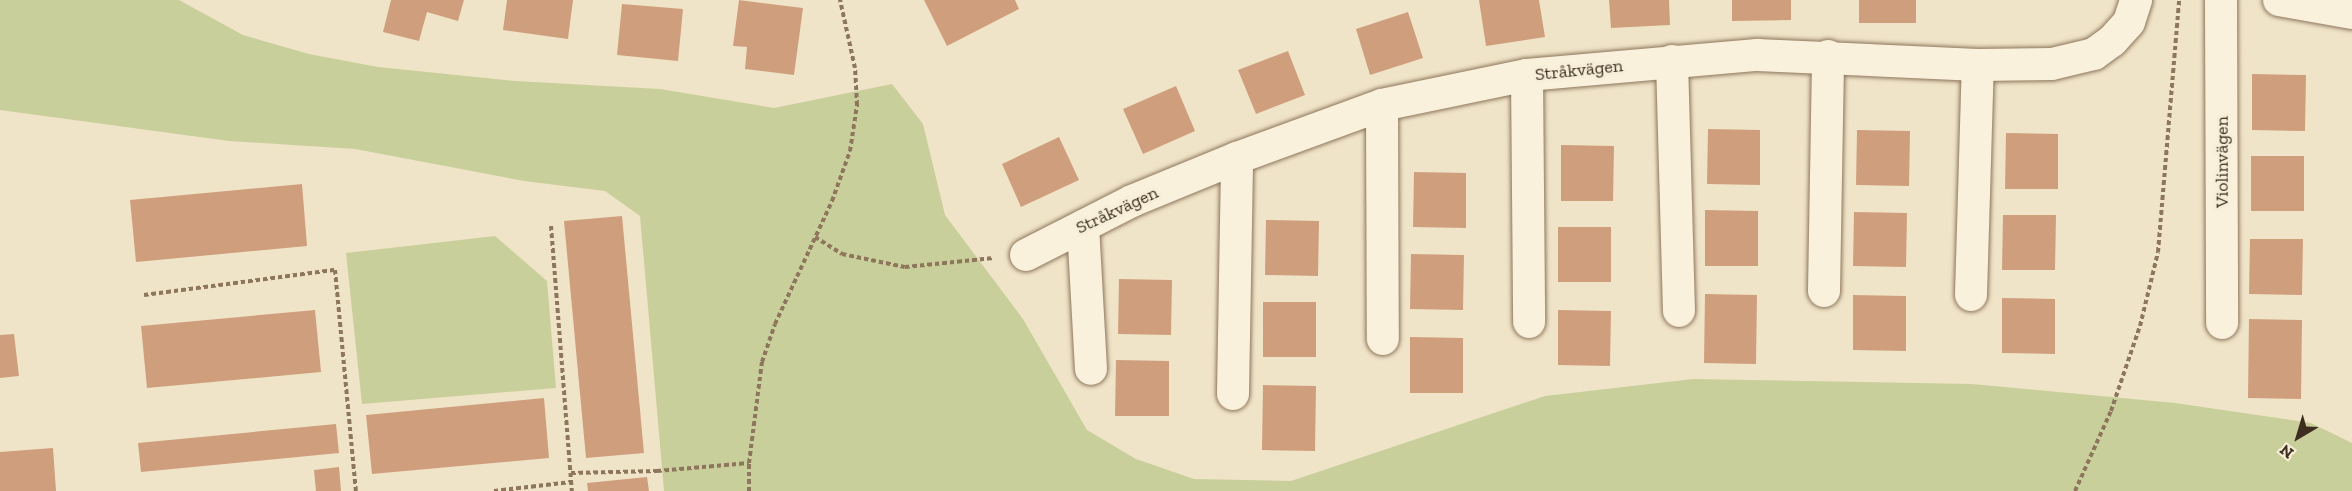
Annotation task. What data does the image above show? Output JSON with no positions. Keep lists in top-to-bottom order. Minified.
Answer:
{"streets":{"street":["Stråkvägen","Violinvägen"]},"north":"bottom left"}
